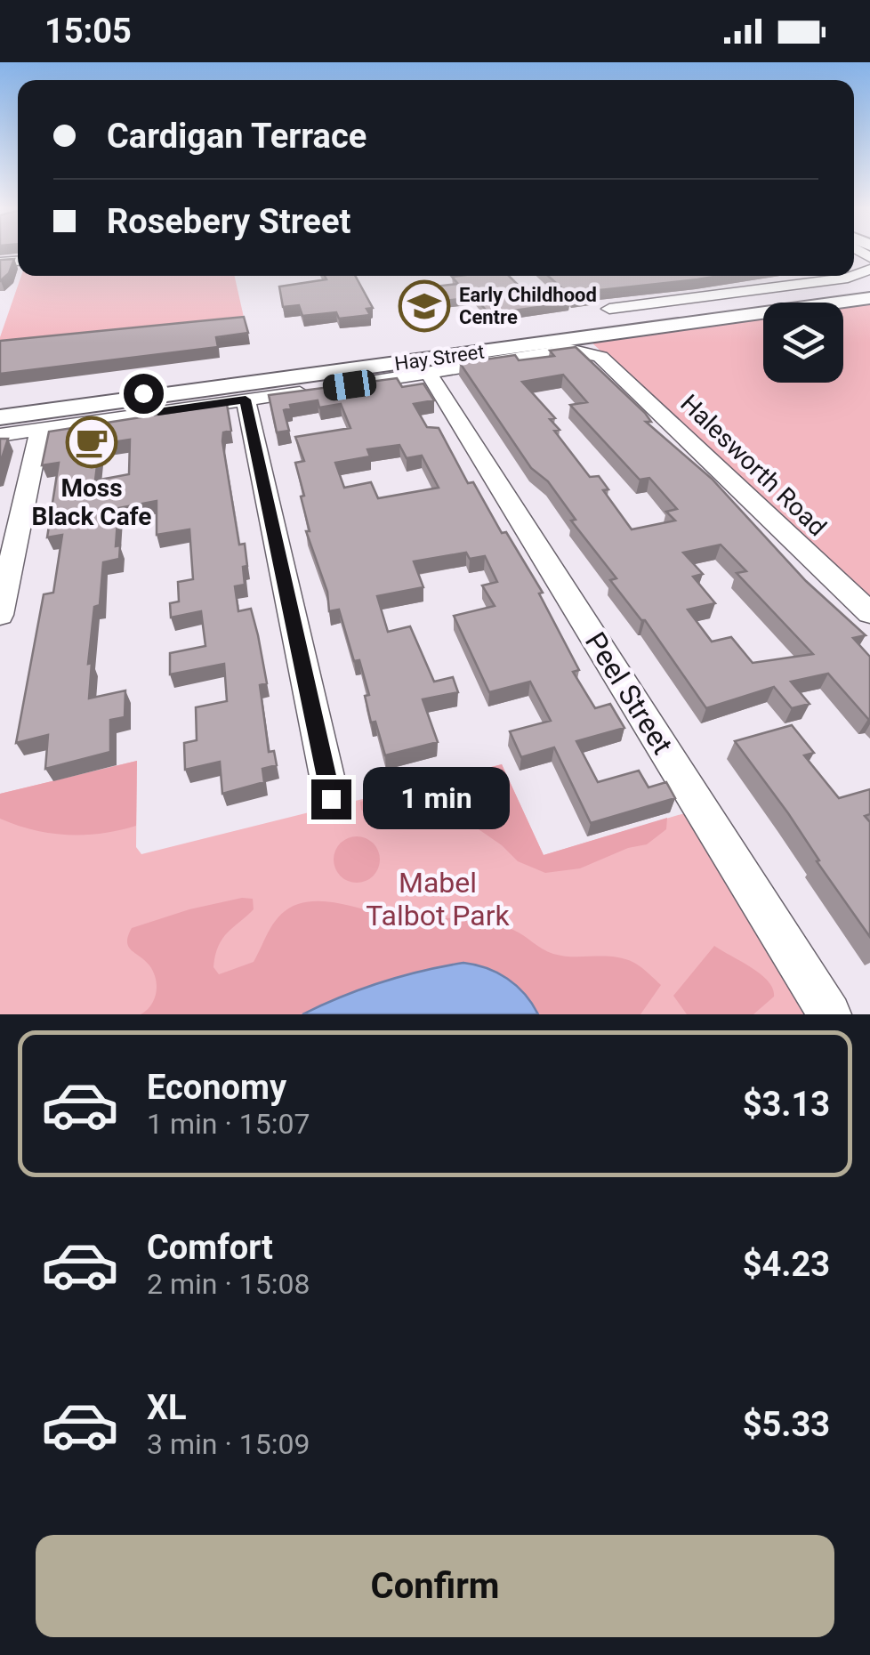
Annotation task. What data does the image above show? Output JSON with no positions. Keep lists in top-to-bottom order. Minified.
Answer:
{"streets":{"main road":["Hay Street"],"street":["Halesworth Road","Peel Street"]},"crossings":[["Halesworth Road","Peel Street"]],"parks":["Mabel Talbot Park"],"places":{"school or university":["Early Childhood Centre"],"cafe":["Moss Black Cafe"]},"page":{"status":"15:05","banner":["Cardigan Terrace","Rosebery Street"],"bubble":"1 min","list":[{"name":"Economy","note":"1 min · 15:07","value":"$3.13"},{"name":"Comfort","note":"2 min · 15:08","value":"$4.23"},{"name":"XL","note":"3 min · 15:09","value":"$5.33"}],"buttons":"Confirm"}}
